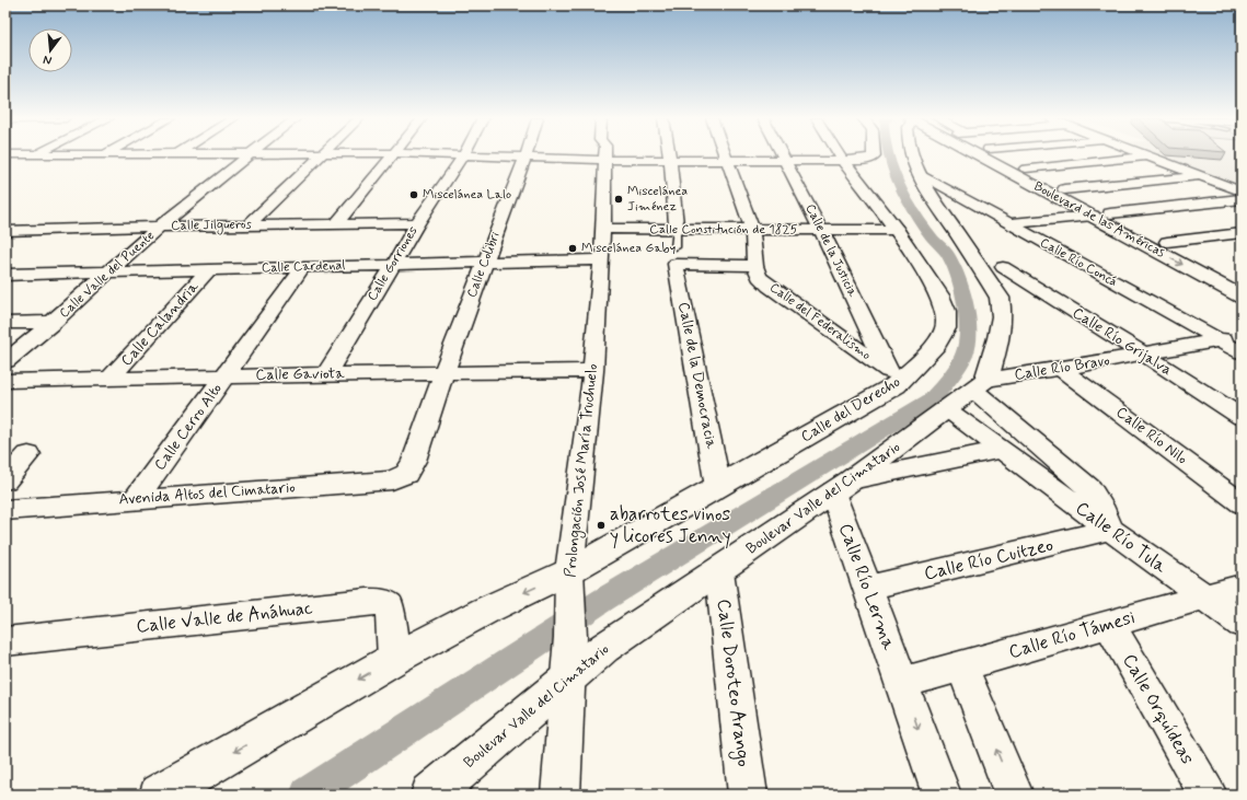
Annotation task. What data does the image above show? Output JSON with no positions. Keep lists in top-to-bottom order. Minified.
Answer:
{"streets":{"main road":["Boulevard de las Américas","Calle del Derecho","Boulevar Valle del Cimatario"],"street":["Calle Jilgueros","Calle Constitución de 1825","Calle de la Justicia","Calle Río Concá","Calle Gorriones","Calle Colibri","Calle Cardenal","Calle Valle del Puente","Calle del Federalismo","Calle Calandria","Calle Río Grijalva","Calle Río Bravo","Calle Gaviota","Calle de la Democracia","Calle Cerro Alto","Calle Río Nilo","Prolongación José María Truchuelo","Avenida Altos del Cimatario","Calle Río Tula","Calle Río Cuitzeo","Calle Río Lerma","Calle Valle de Anáhuac","Calle Río Támesi","Calle Doroteo Arango","Calle Orquídeas"]},"crossings":[["Calle Jilgueros","Calle Gorriones"],["Calle Jilgueros","Calle Valle del Puente"],["Calle Constitución de 1825","Calle de la Justicia"],["Calle Constitución de 1825","Calle del Federalismo"],["Calle Constitución de 1825","Calle de la Democracia"],["Calle Constitución de 1825","Calle del Derecho"],["Calle Constitución de 1825","Prolongación José María Truchuelo"],["Calle de la Justicia","Calle del Federalismo"],["Calle de la Justicia","Calle del Derecho"],["Calle Río Concá","Calle Río Bravo"],["Calle Gorriones","Calle Cardenal"],["Calle Gorriones","Calle Gaviota"],["Calle Colibri","Calle Cardenal"],["Calle Colibri","Calle Gaviota"],["Calle Colibri","Avenida Altos del Cimatario"],["Calle Cardenal","Calle Valle del Puente"],["Calle Cardenal","Calle Calandria"],["Calle Cardenal","Calle Cerro Alto"],["Calle Cardenal","Prolongación José María Truchuelo"],["Calle del Federalismo","Calle del Derecho"],["Calle Calandria","Calle Gaviota"],["Calle Río Grijalva","Calle Río Bravo"],["Calle Río Bravo","Calle Río Nilo"],["Calle Río Bravo","Boulevar Valle del Cimatario"],["Calle Gaviota","Calle Cerro Alto"],["Calle Gaviota","Prolongación José María Truchuelo"],["Calle de la Democracia","Calle del Derecho"],["Calle del Derecho","Prolongación José María Truchuelo"],["Calle Cerro Alto","Avenida Altos del Cimatario"],["Prolongación José María Truchuelo","Boulevar Valle del Cimatario"],["Boulevar Valle del Cimatario","Calle Río Tula"],["Boulevar Valle del Cimatario","Calle Río Lerma"],["Boulevar Valle del Cimatario","Calle Doroteo Arango"],["Calle Río Tula","Calle Río Cuitzeo"],["Calle Río Tula","Calle Río Támesi"],["Calle Río Cuitzeo","Calle Río Lerma"],["Calle Río Lerma","Calle Río Támesi"],["Calle Río Támesi","Calle Orquídeas"]],"places":["Miscelánea Lalo","Miscelánea Jiménez","Miscelánea Gaby","abarrotes vinos y licores Jenny"],"north":"bottom"}
